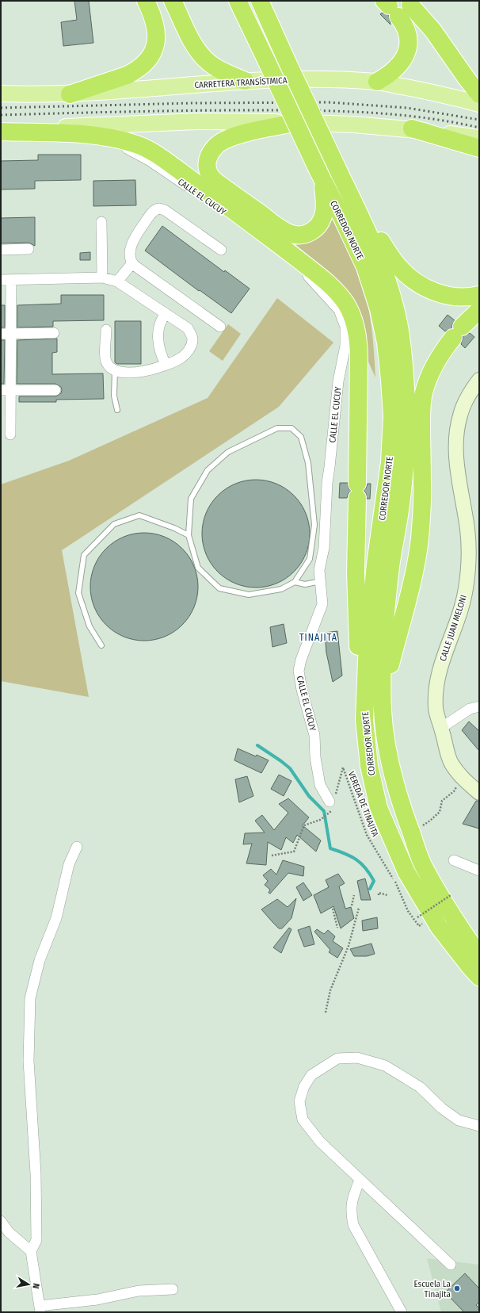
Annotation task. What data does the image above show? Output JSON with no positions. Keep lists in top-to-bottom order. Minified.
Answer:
{"streets":{"highway":["CORREDOR NORTE"],"main road":["CARRETERA TRANSÍSTMICA","CALLE JUAN MELONI"],"street":["CALLE EL CUCUY"],"path":["VEREDA DE TINAJITA"]},"crossings":[["CALLE EL CUCUY","VEREDA DE TINAJITA"]],"districts":["TINAJITA"],"places":["Escuela La Tinajita"],"north":"right"}
